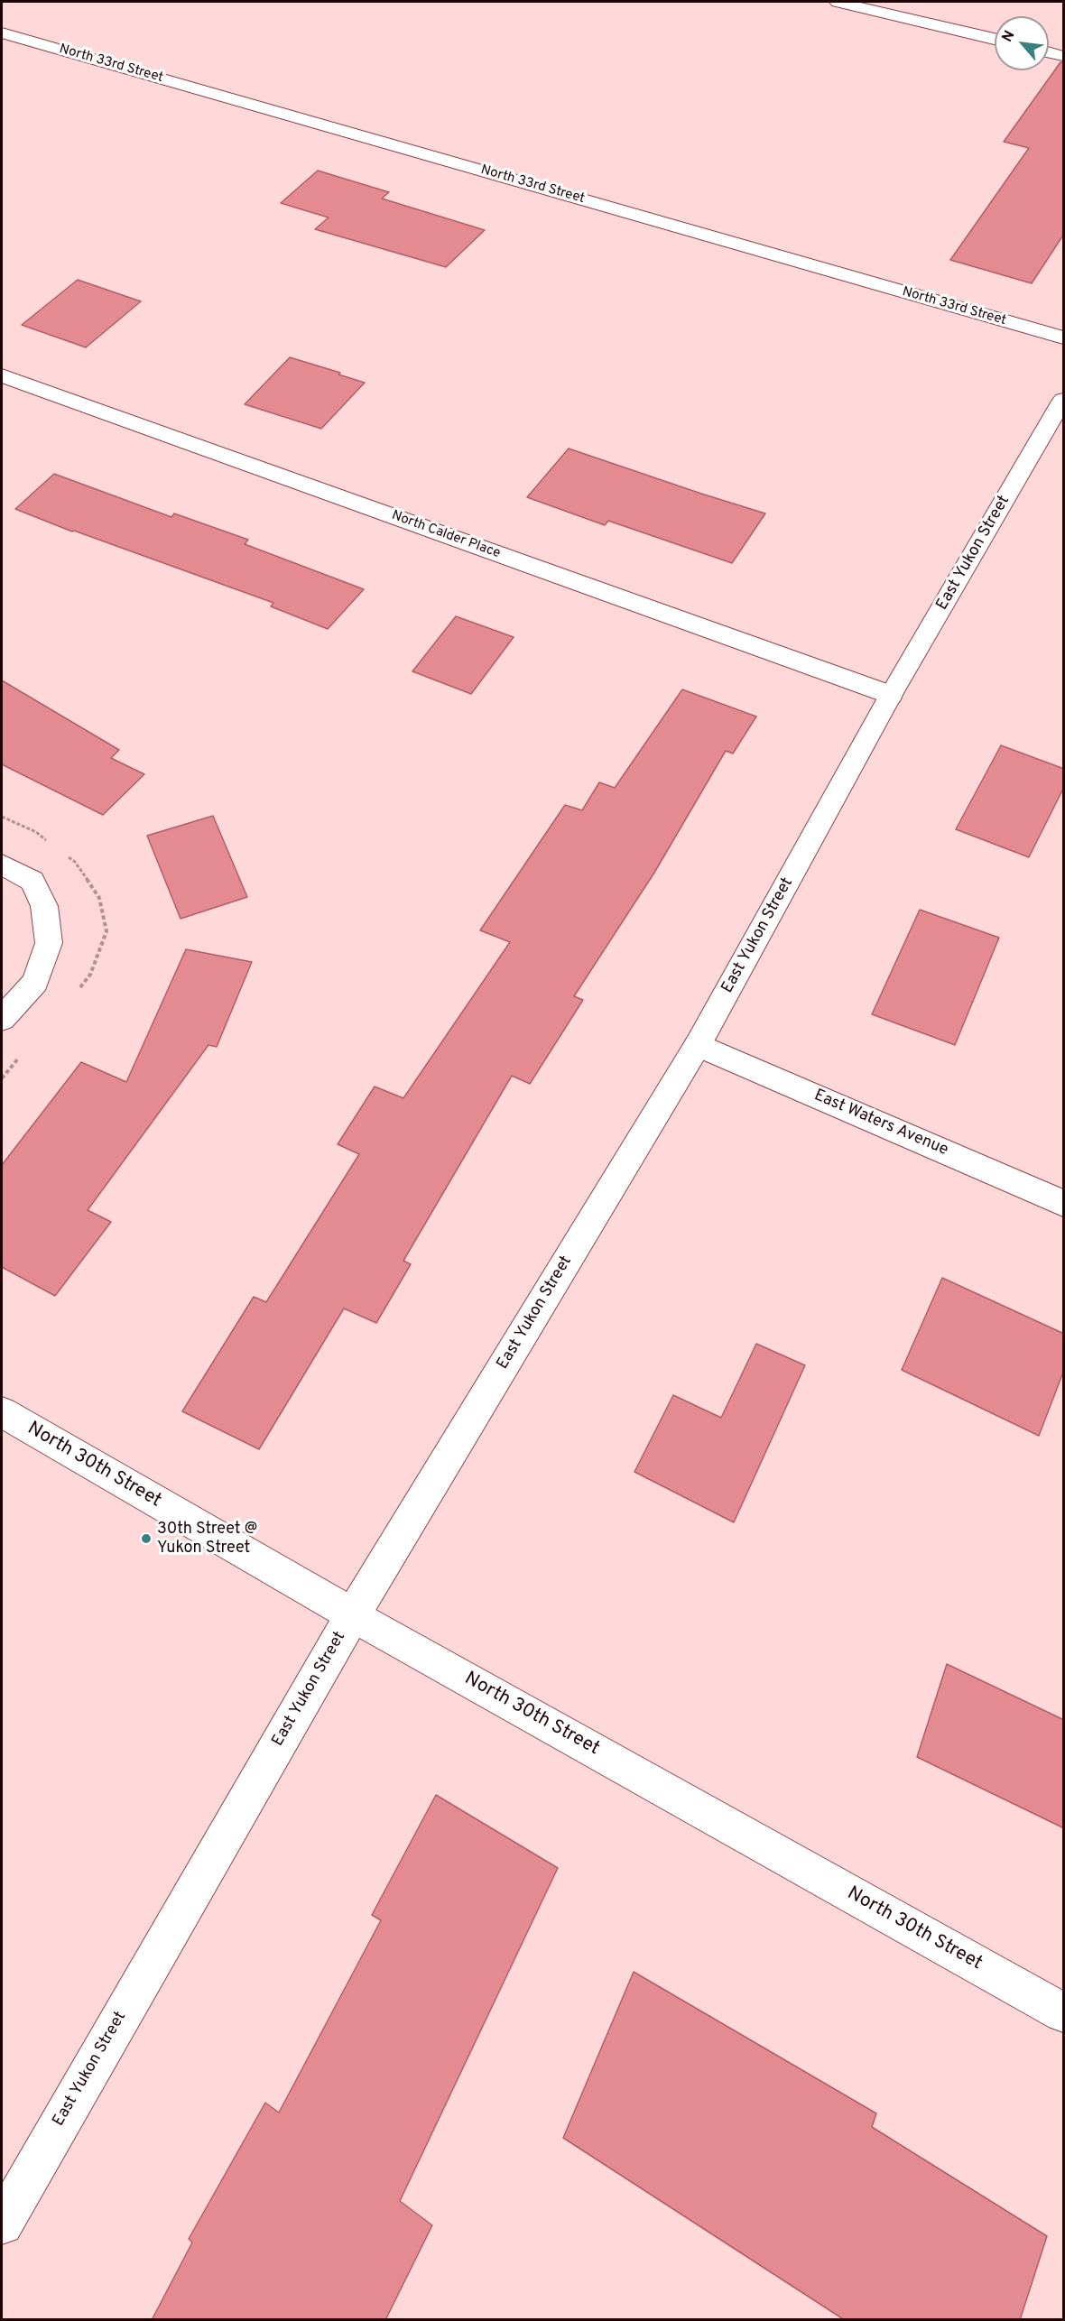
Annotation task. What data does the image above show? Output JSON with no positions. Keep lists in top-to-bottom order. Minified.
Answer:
{"streets":{"street":["North 33rd Street","North Calder Place","East Yukon Street","East Waters Avenue","North 30th Street"]},"crossings":[["North Calder Place","East Yukon Street"],["East Yukon Street","East Waters Avenue"],["East Yukon Street","North 30th Street"]],"places":["30th Street @ Yukon Street"],"north":"top left"}
